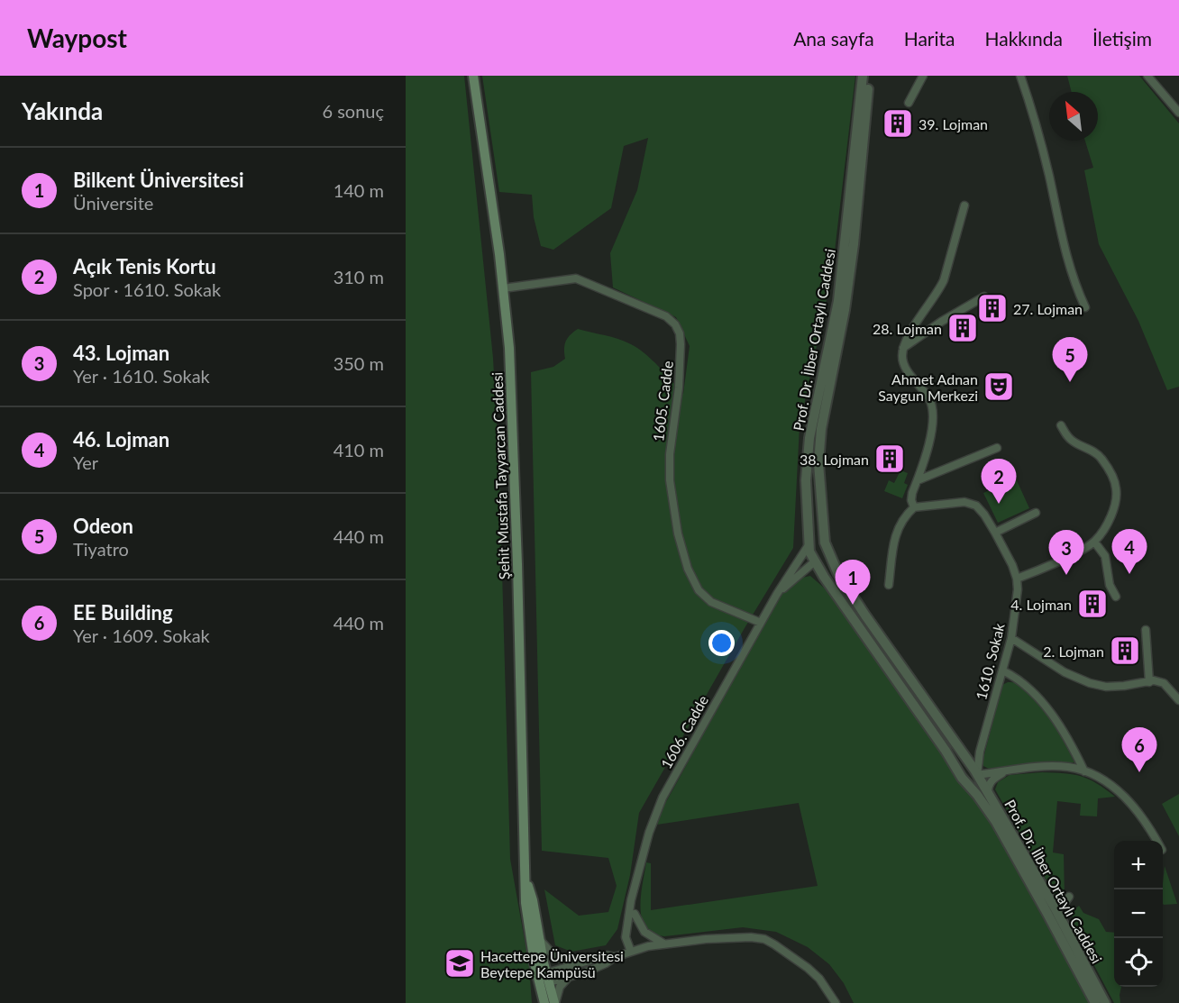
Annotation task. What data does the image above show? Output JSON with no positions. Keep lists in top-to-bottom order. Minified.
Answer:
{"streets":{"main road":["Şehit Mustafa Tayyarcan Caddesi"],"street":["Prof. Dr. İlber Ortaylı Caddesi","1605. Cadde","1610. Sokak","1606. Cadde"]},"crossings":[["Prof. Dr. İlber Ortaylı Caddesi","1610. Sokak"],["Prof. Dr. İlber Ortaylı Caddesi","1606. Cadde"],["1605. Cadde","Şehit Mustafa Tayyarcan Caddesi"],["1605. Cadde","1606. Cadde"]],"places":{"building":["39. Lojman","27. Lojman","28. Lojman","38. Lojman","4. Lojman","2. Lojman"],"theatre":["Ahmet Adnan Saygun Merkezi"],"school or university":["Hacettepe Üniversitesi Beytepe Kampüsü"]},"north":"top left","page":{"header":"Waypost","nav":["Ana sayfa","Harita","Hakkında","İletişim"],"heading":["Yakında","6 sonuç"],"list":[{"mark":"1","name":"Bilkent Üniversitesi","note":"Üniversite","value":"140 m"},{"mark":"2","name":"Açık Tenis Kortu","note":"Spor · 1610. Sokak","value":"310 m"},{"mark":"3","name":"43. Lojman","note":"Yer · 1610. Sokak","value":"350 m"},{"mark":"4","name":"46. Lojman","note":"Yer","value":"410 m"},{"mark":"5","name":"Odeon","note":"Tiyatro","value":"440 m"},{"mark":"6","name":"EE Building","note":"Yer · 1609. Sokak","value":"440 m"}],"pins":["5","2","4","3","1","6"],"map_buttons":["+","−"]}}
